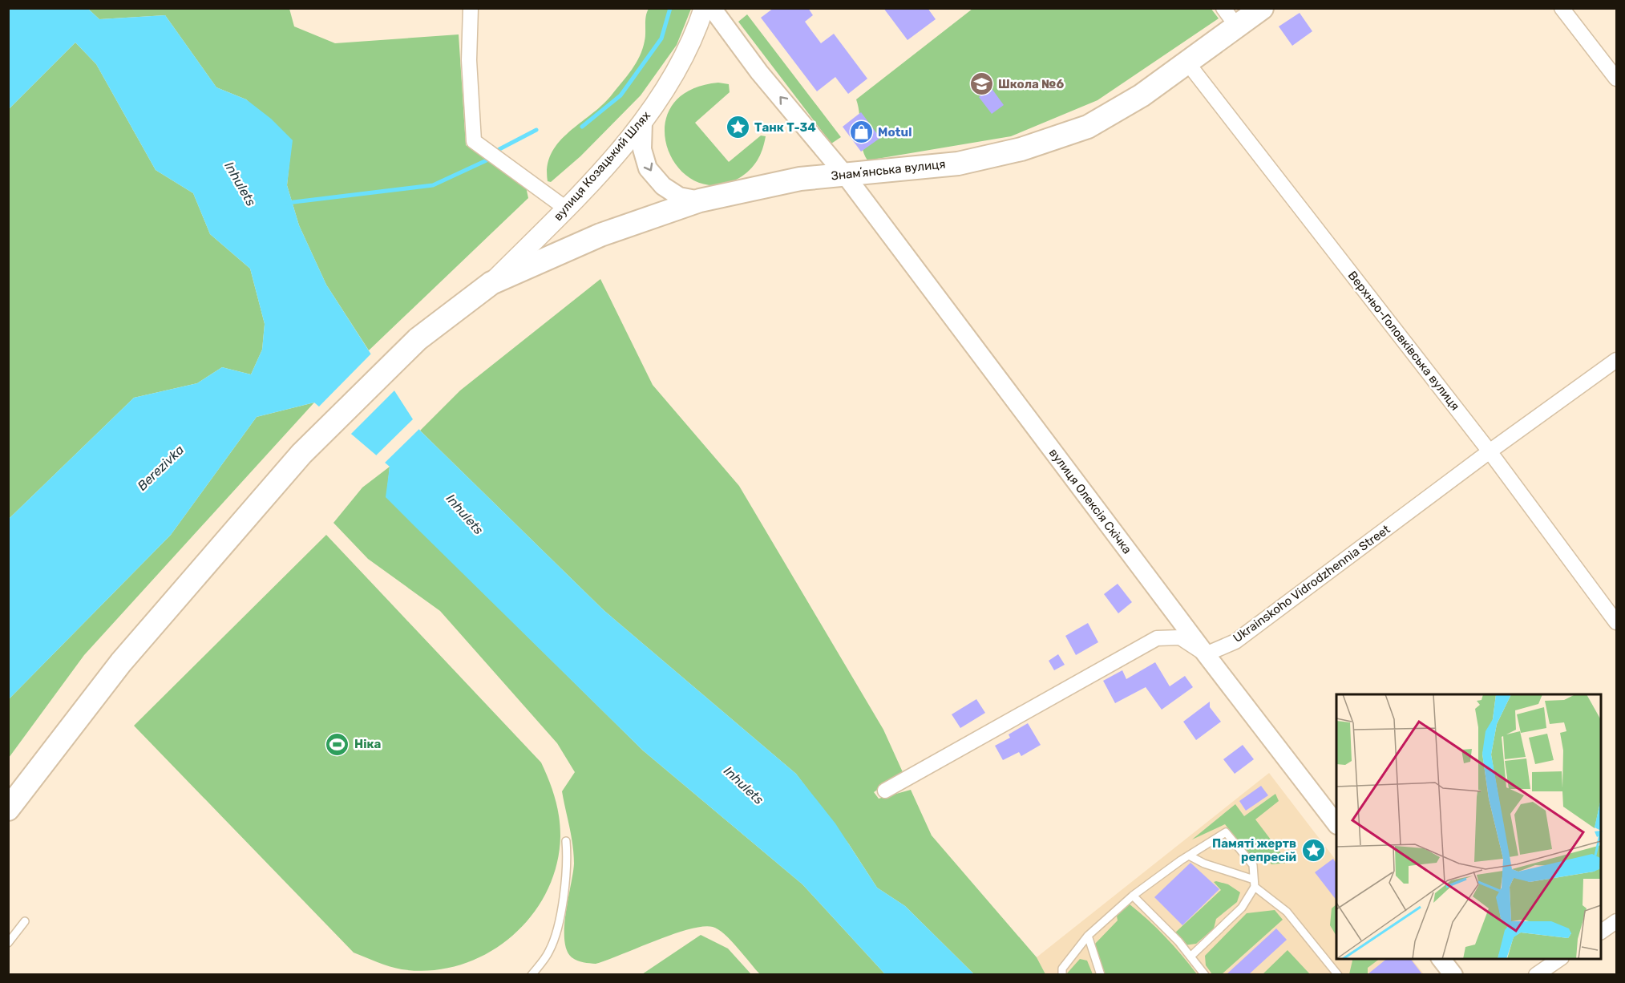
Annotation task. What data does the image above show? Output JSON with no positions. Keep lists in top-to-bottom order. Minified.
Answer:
{"streets":{"highway":["Знамʼянська вулиця"],"main road":["вулиця Козацький Шлях"],"street":["Верхньо-Головківська вулиця","вулиця Олексія Скічка","Ukrainskoho Vidrodzhennia Street"]},"crossings":[["вулиця Козацький Шлях","Знамʼянська вулиця"],["Знамʼянська вулиця","Верхньо-Головківська вулиця"],["Знамʼянська вулиця","вулиця Олексія Скічка"],["Верхньо-Головківська вулиця","Ukrainskoho Vidrodzhennia Street"],["вулиця Олексія Скічка","Ukrainskoho Vidrodzhennia Street"]],"water":["Inhulets","Berezivka"],"places":{"school or university":["Школа №6"],"place":["Танк Т-34","Памяті жертв репресій"],"shop":["Motul"],"sports":["Ніка"]}}
